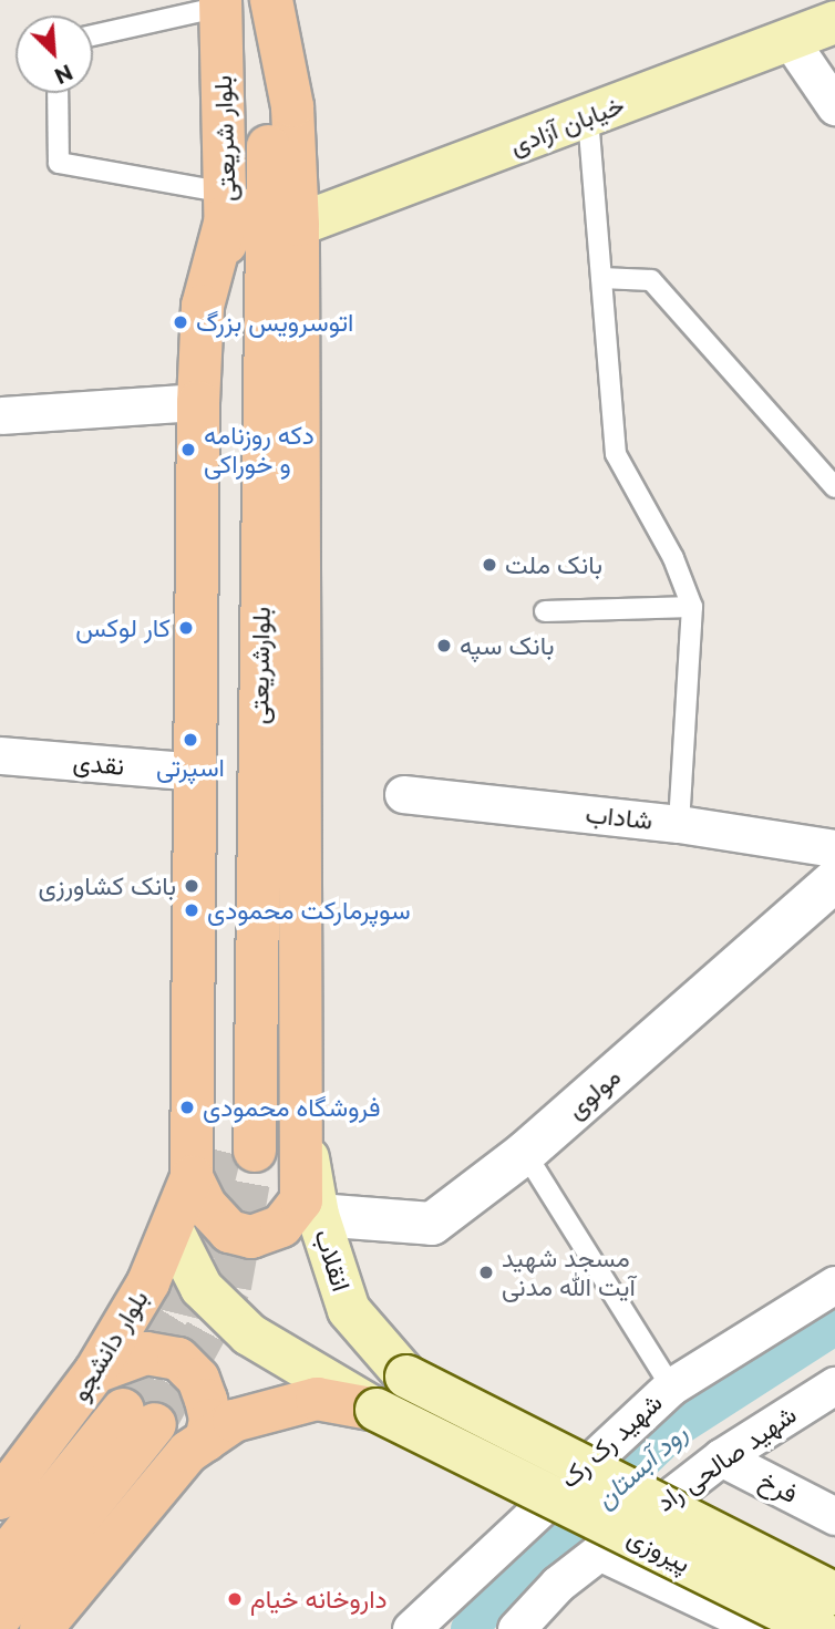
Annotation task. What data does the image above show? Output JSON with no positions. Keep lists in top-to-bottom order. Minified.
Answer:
{"streets":{"main road":["خیابان آزادی","بلوار شریعتی","بلوارشریعتی","انقلاب","بلوار دانشجو","پیروزی"],"street":["نقدی","شاداب","مولوی","شهید رک رک","شهید صالحی راد","فرخ"]},"crossings":[["بلوار شریعتی","بلوارشریعتی"],["بلوارشریعتی","بلوار دانشجو"],["مولوی","انقلاب"],["انقلاب","پیروزی"],["شهید صالحی راد","فرخ"]],"water":["رود آبستان"],"places":["اتوسرویس بزرگ","دکه روزنامه و خوراکی","بانک ملت","کار لوکس","بانک سپه","اسپرتی","بانک کشاورزی","سوپرمارکت محمودی","فروشگاه محمودی","مسجد شهید آیت الله مدنی","داروخانه خیام"],"north":"bottom right"}
